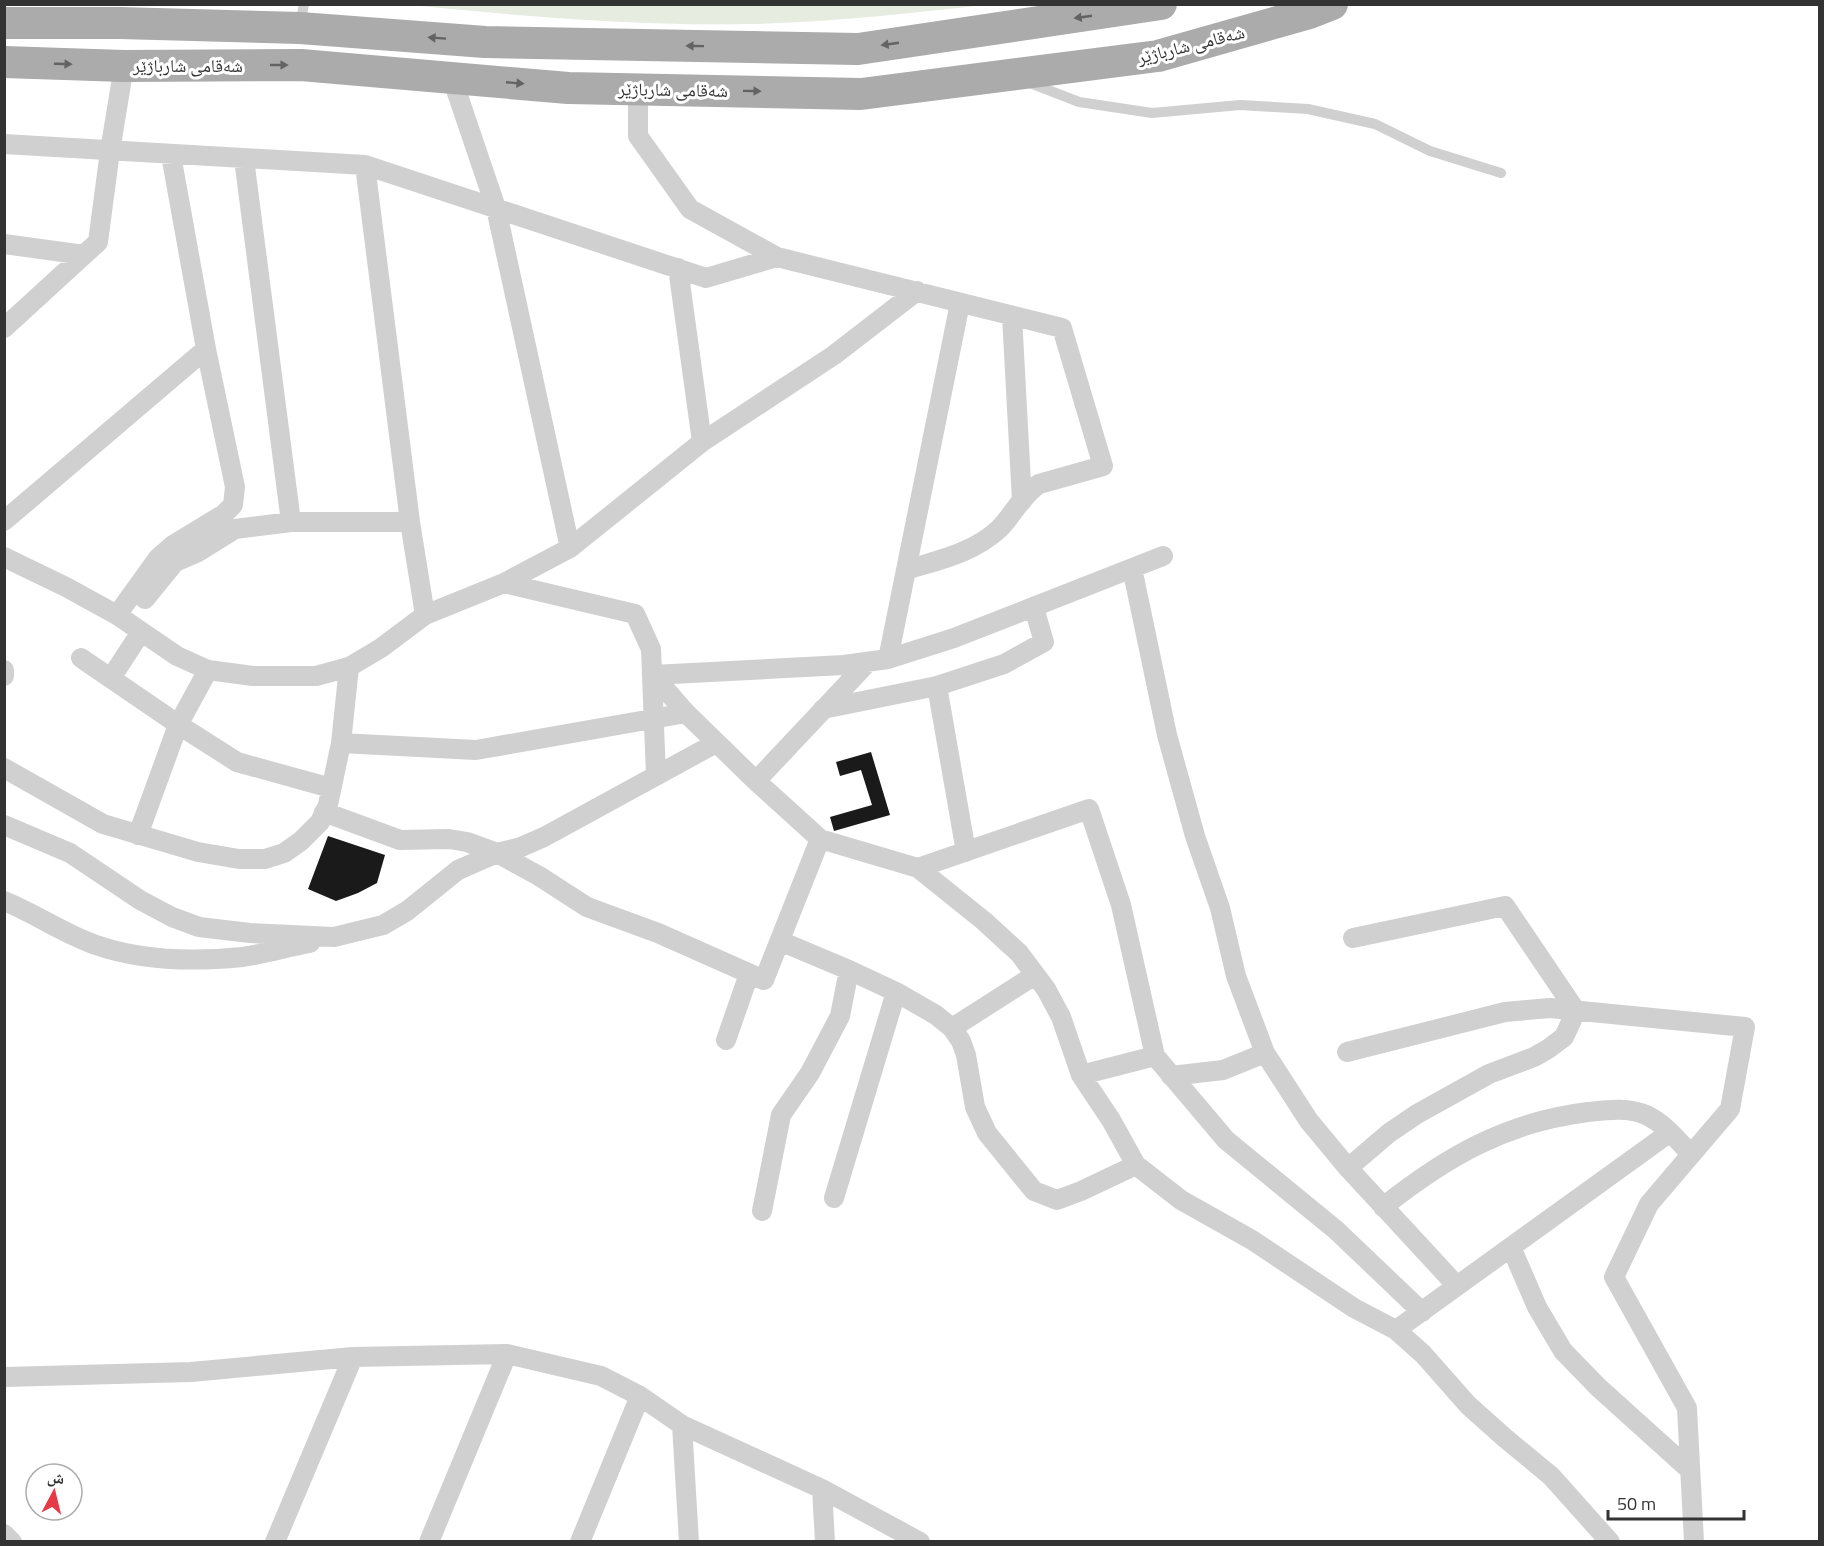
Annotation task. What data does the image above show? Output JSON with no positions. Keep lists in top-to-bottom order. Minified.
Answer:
{"streets":{"main road":["شەقامی شارباژێر"]},"scale_bar":"50 m","north":"top"}
